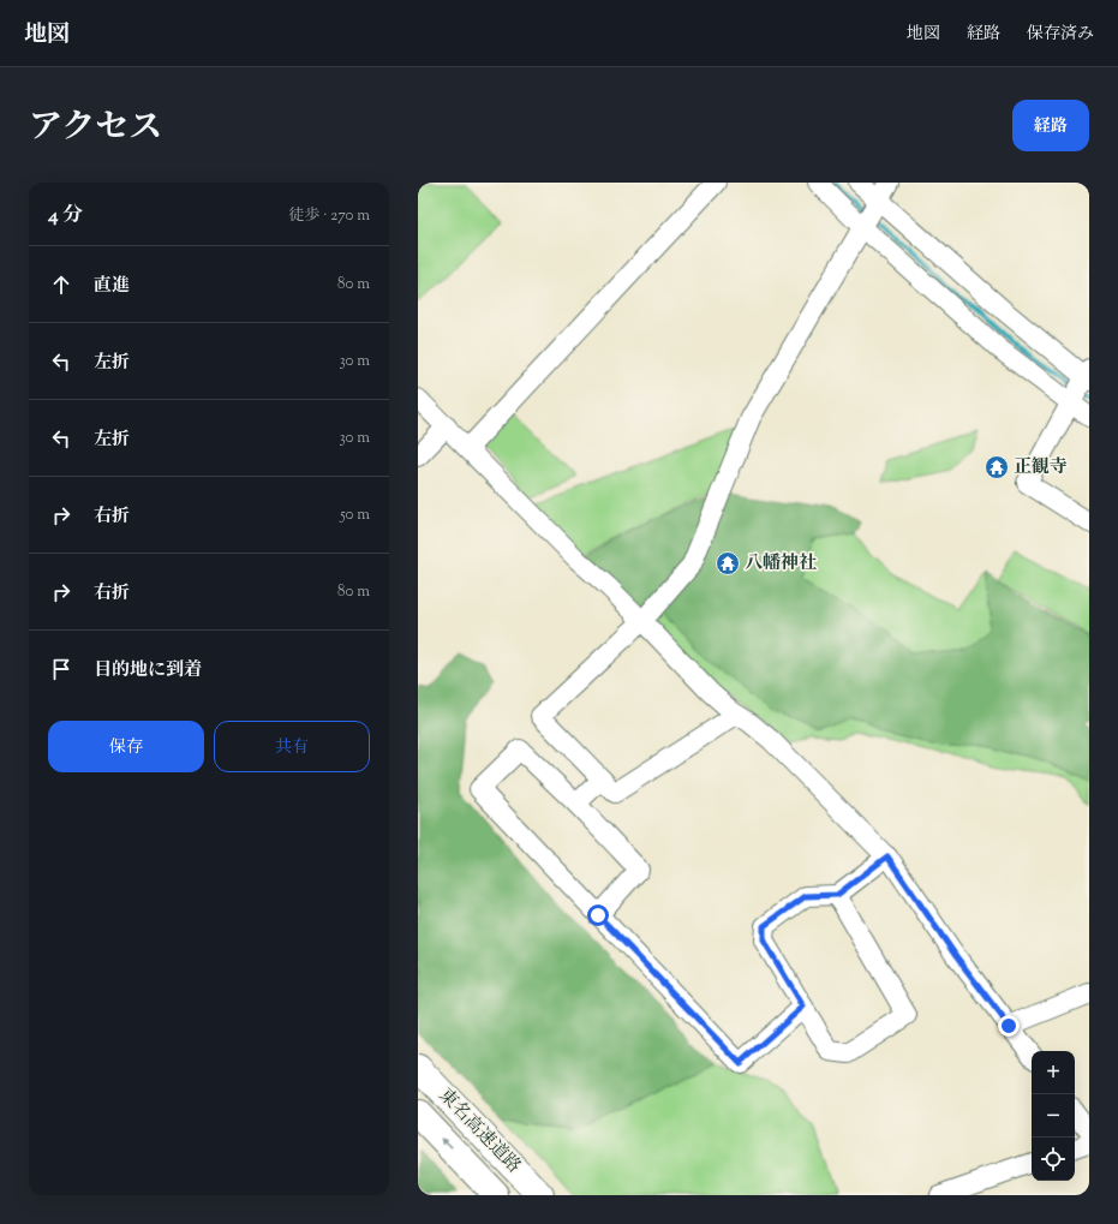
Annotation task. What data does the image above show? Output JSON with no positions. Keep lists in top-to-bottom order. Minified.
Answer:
{"streets":{"highway":["東名高速道路"]},"places":{"temple":["正観寺","八幡神社"]},"page":{"header":"地図","nav":["地図","経路","保存済み"],"title":"アクセス","buttons":["経路",["保存","共有"]],"heading":["4 分","徒歩 · 270 m"],"list":[["直進","80 m"],["左折","30 m"],["左折","30 m"],["右折","50 m"],["右折","80 m"],"目的地に到着"],"map_buttons":["+","−"]}}
